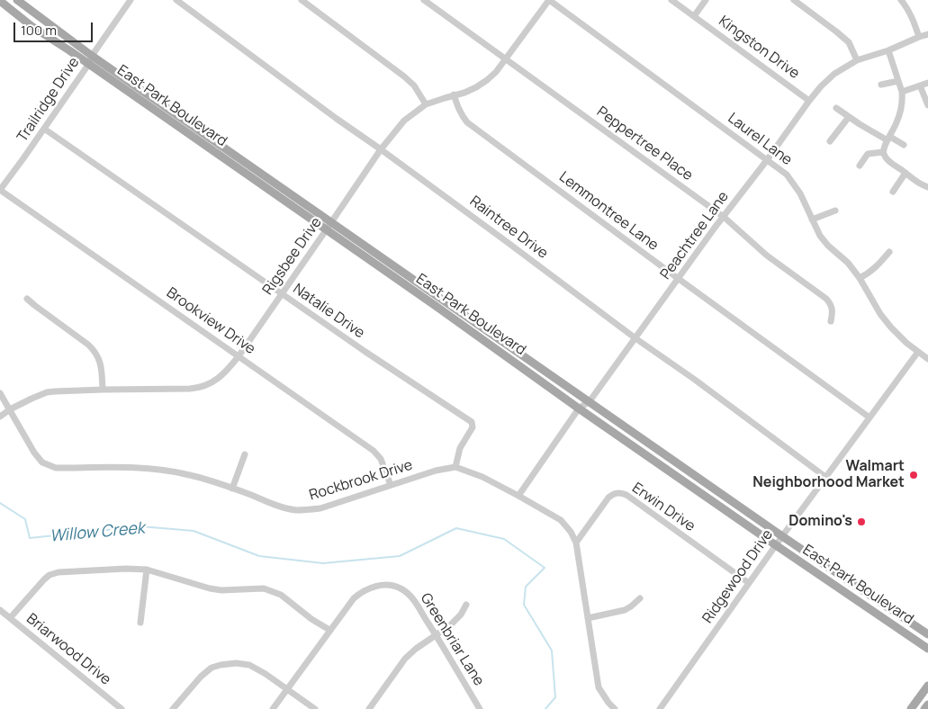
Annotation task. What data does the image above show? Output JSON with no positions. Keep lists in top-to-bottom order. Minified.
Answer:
{"streets":{"main road":["East Park Boulevard"],"street":["Kingston Drive","Trailridge Drive","Laurel Lane","Peppertree Place","Lemmontree Lane","Raintree Drive","Peachtree Lane","Rigsbee Drive","Natalie Drive","Brookview Drive","Rockbrook Drive","Erwin Drive","Ridgewood Drive","Greenbriar Lane","Briarwood Drive"]},"crossings":[["Kingston Drive","Peachtree Lane"],["Trailridge Drive","East Park Boulevard"],["Trailridge Drive","Natalie Drive"],["Trailridge Drive","Brookview Drive"],["East Park Boulevard","Peachtree Lane"],["East Park Boulevard","Rigsbee Drive"],["East Park Boulevard","Ridgewood Drive"],["Laurel Lane","Peachtree Lane"],["Laurel Lane","Rigsbee Drive"],["Laurel Lane","Ridgewood Drive"],["Peppertree Place","Peachtree Lane"],["Peppertree Place","Rigsbee Drive"],["Lemmontree Lane","Peachtree Lane"],["Lemmontree Lane","Rigsbee Drive"],["Lemmontree Lane","Ridgewood Drive"],["Raintree Drive","Peachtree Lane"],["Raintree Drive","Rigsbee Drive"],["Raintree Drive","Ridgewood Drive"],["Rigsbee Drive","Natalie Drive"],["Rigsbee Drive","Brookview Drive"],["Rigsbee Drive","Rockbrook Drive"],["Natalie Drive","Rockbrook Drive"],["Brookview Drive","Rockbrook Drive"],["Erwin Drive","Ridgewood Drive"]],"water":["Willow Creek"],"places":["Walmart Neighborhood Market","Domino's"],"scale_bar":"100 m"}
